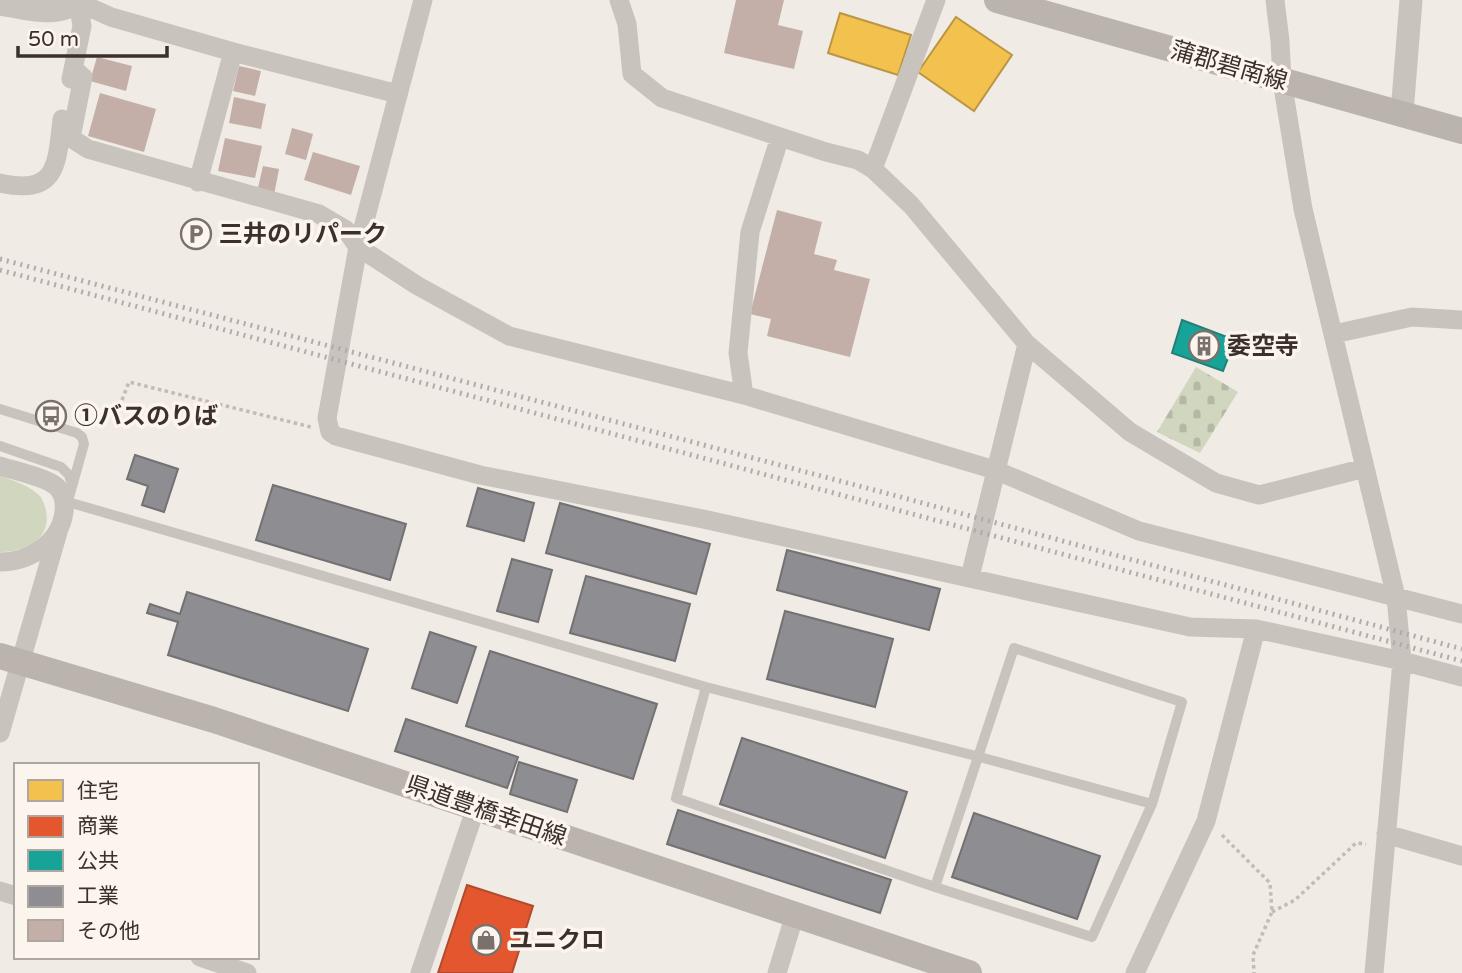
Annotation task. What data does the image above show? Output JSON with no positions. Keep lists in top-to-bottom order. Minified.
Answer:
{"streets":{"main road":["蒲郡碧南線","県道豊橋幸田線"]},"places":{"parking":["三井のリパーク"],"building":["委空寺"],"bus stop":["①バスのりば"],"shop":["ユニクロ"]},"legend":["住宅","商業","公共","工業","その他"],"scale_bar":"50 m"}
